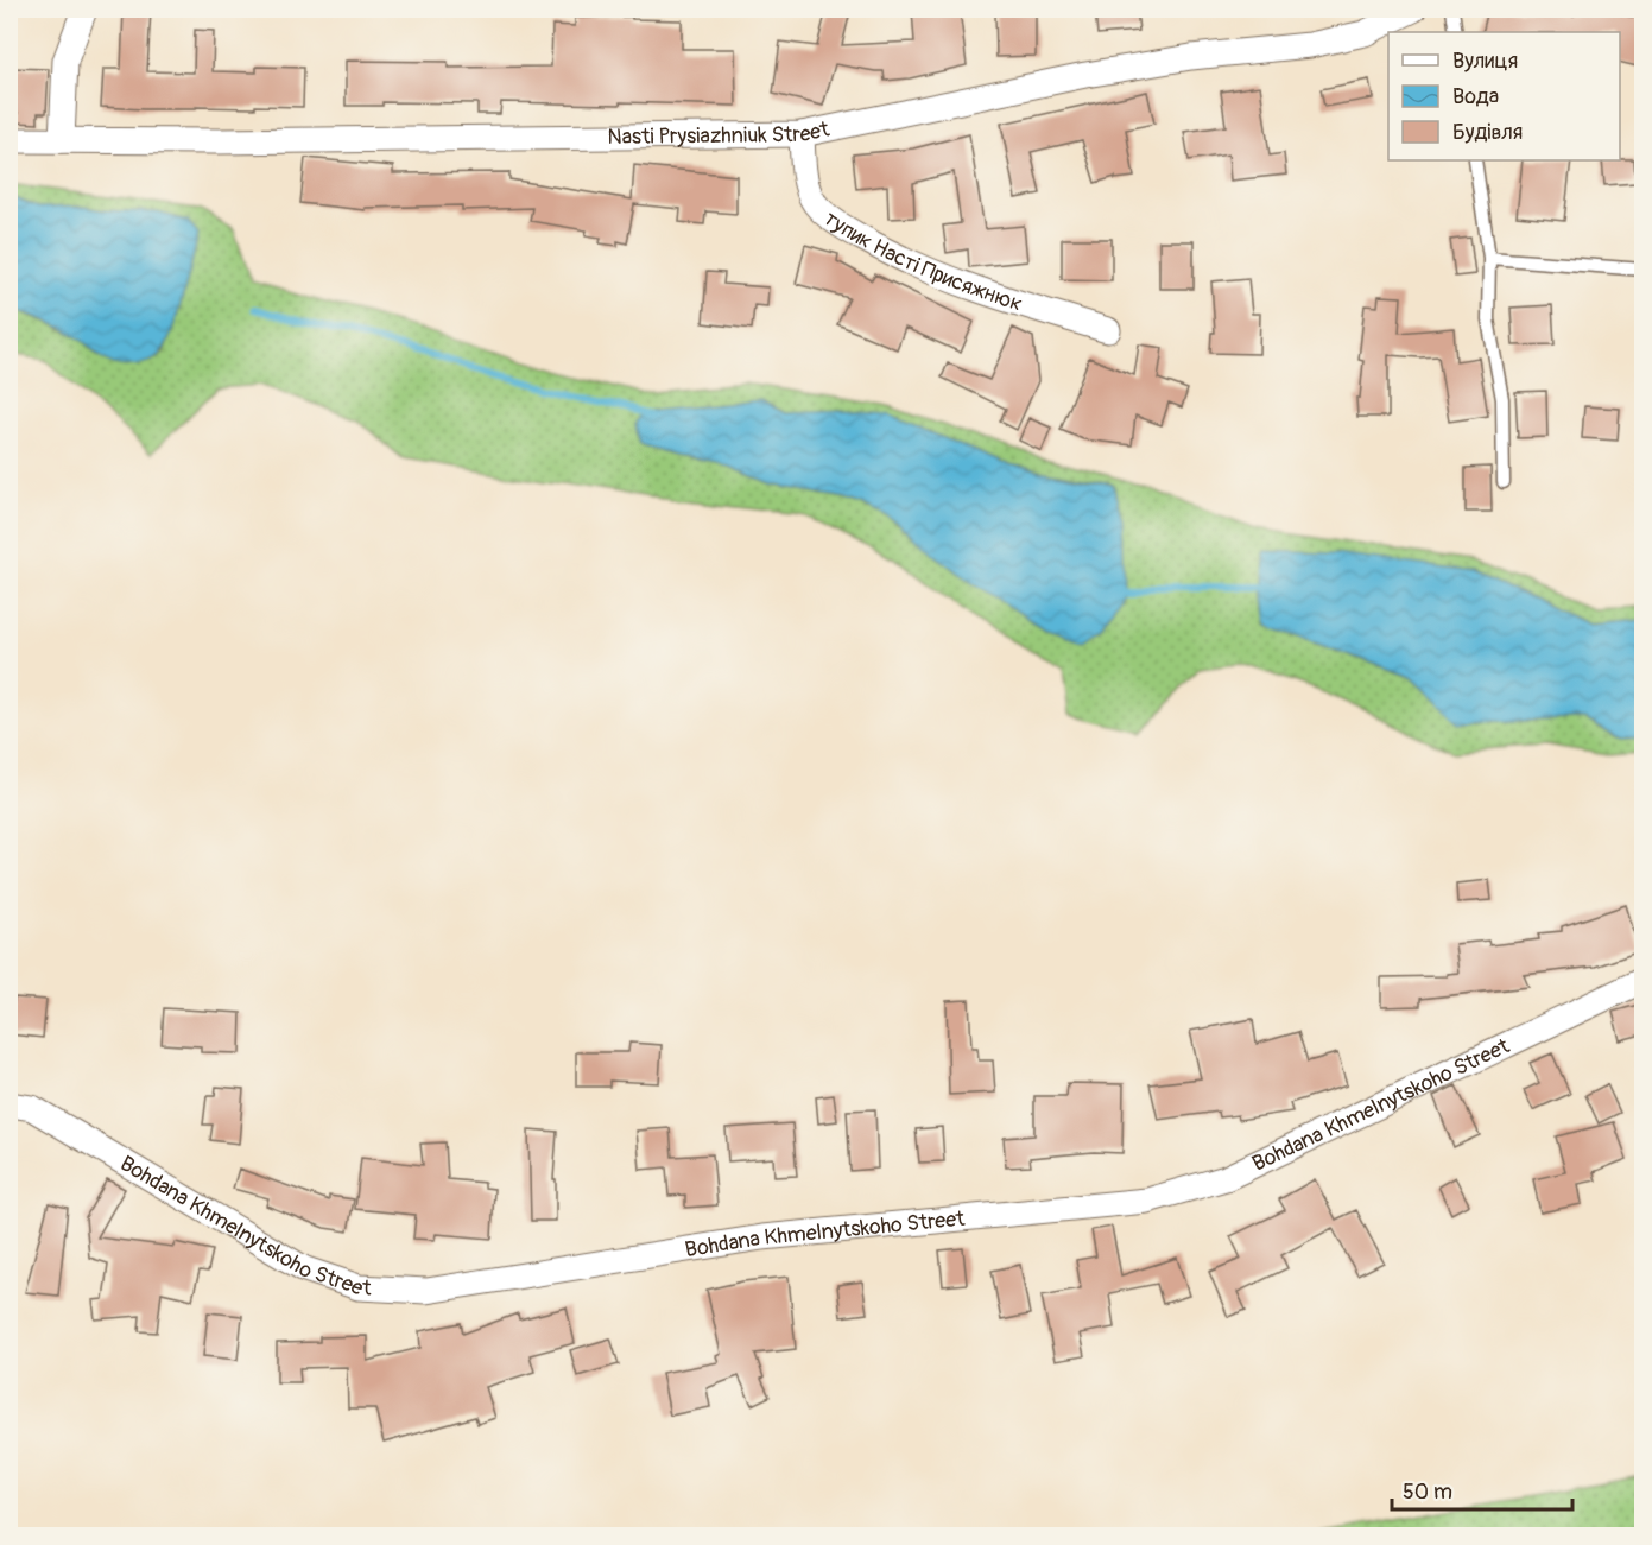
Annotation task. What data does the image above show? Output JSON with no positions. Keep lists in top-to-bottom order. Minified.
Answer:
{"streets":{"street":["Nasti Prysiazhniuk Street","тупик Насті Присяжнюк","Bohdana Khmelnytskoho Street"]},"crossings":[["Nasti Prysiazhniuk Street","тупик Насті Присяжнюк"]],"legend":["Вулиця","Вода","Будівля"],"scale_bar":"50 m"}
